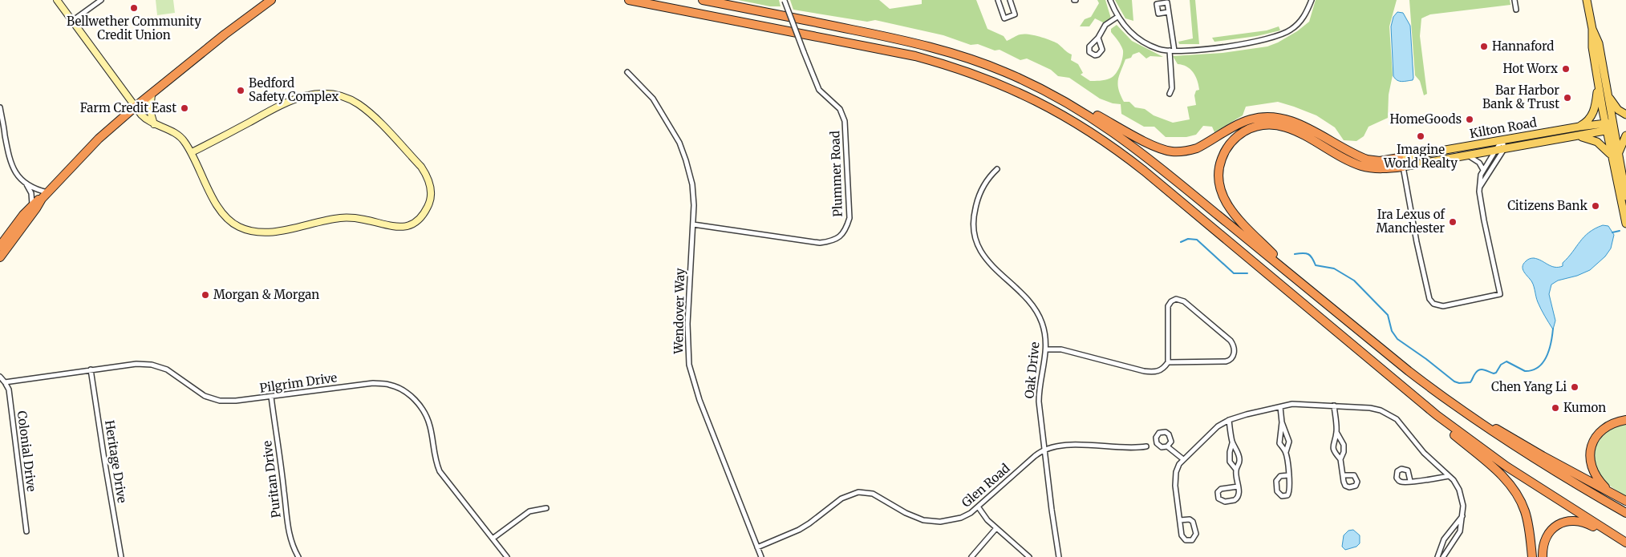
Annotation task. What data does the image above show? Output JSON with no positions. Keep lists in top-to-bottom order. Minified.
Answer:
{"streets":{"main road":["Kilton Road"],"street":["Plummer Road","Wendover Way","Oak Drive","Pilgrim Drive","Colonial Drive","Heritage Drive","Puritan Drive","Glen Road"]},"crossings":[["Plummer Road","Wendover Way"],["Wendover Way","Glen Road"],["Oak Drive","Glen Road"],["Pilgrim Drive","Colonial Drive"],["Pilgrim Drive","Heritage Drive"],["Pilgrim Drive","Puritan Drive"]],"places":["Bellwether Community Credit Union","Hannaford","Hot Worx","Bedford Safety Complex","Bar Harbor Bank & Trust","Farm Credit East","HomeGoods","Imagine World Realty","Citizens Bank","Ira Lexus of Manchester","Morgan & Morgan","Chen Yang Li","Kumon"]}
